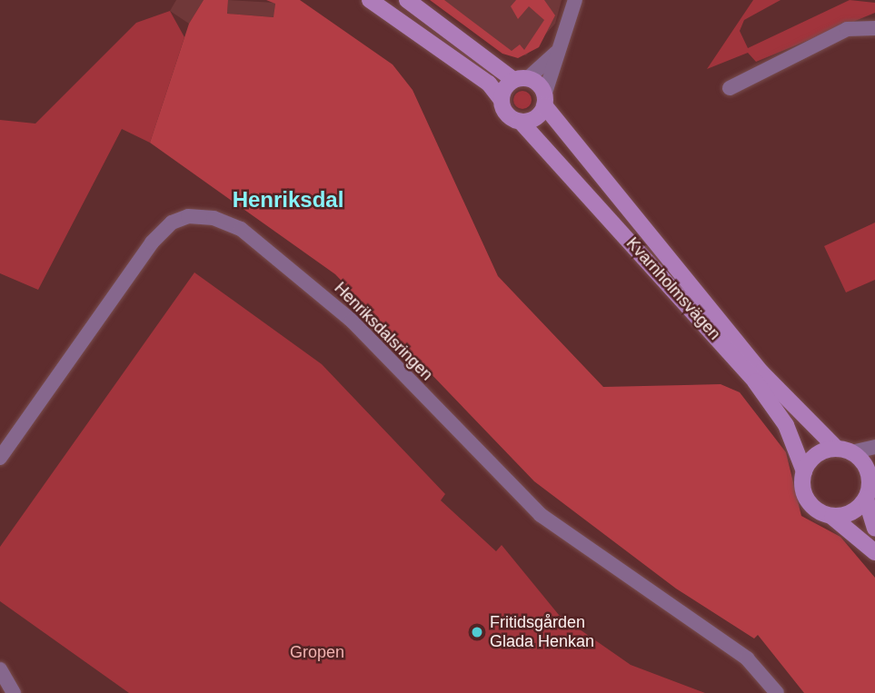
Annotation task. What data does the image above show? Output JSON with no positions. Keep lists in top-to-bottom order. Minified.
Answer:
{"streets":{"street":["Kvarnholmsvägen","Henriksdalsringen"]},"districts":["Henriksdal"],"parks":["Gropen"],"places":["Fritidsgården Glada Henkan"]}
